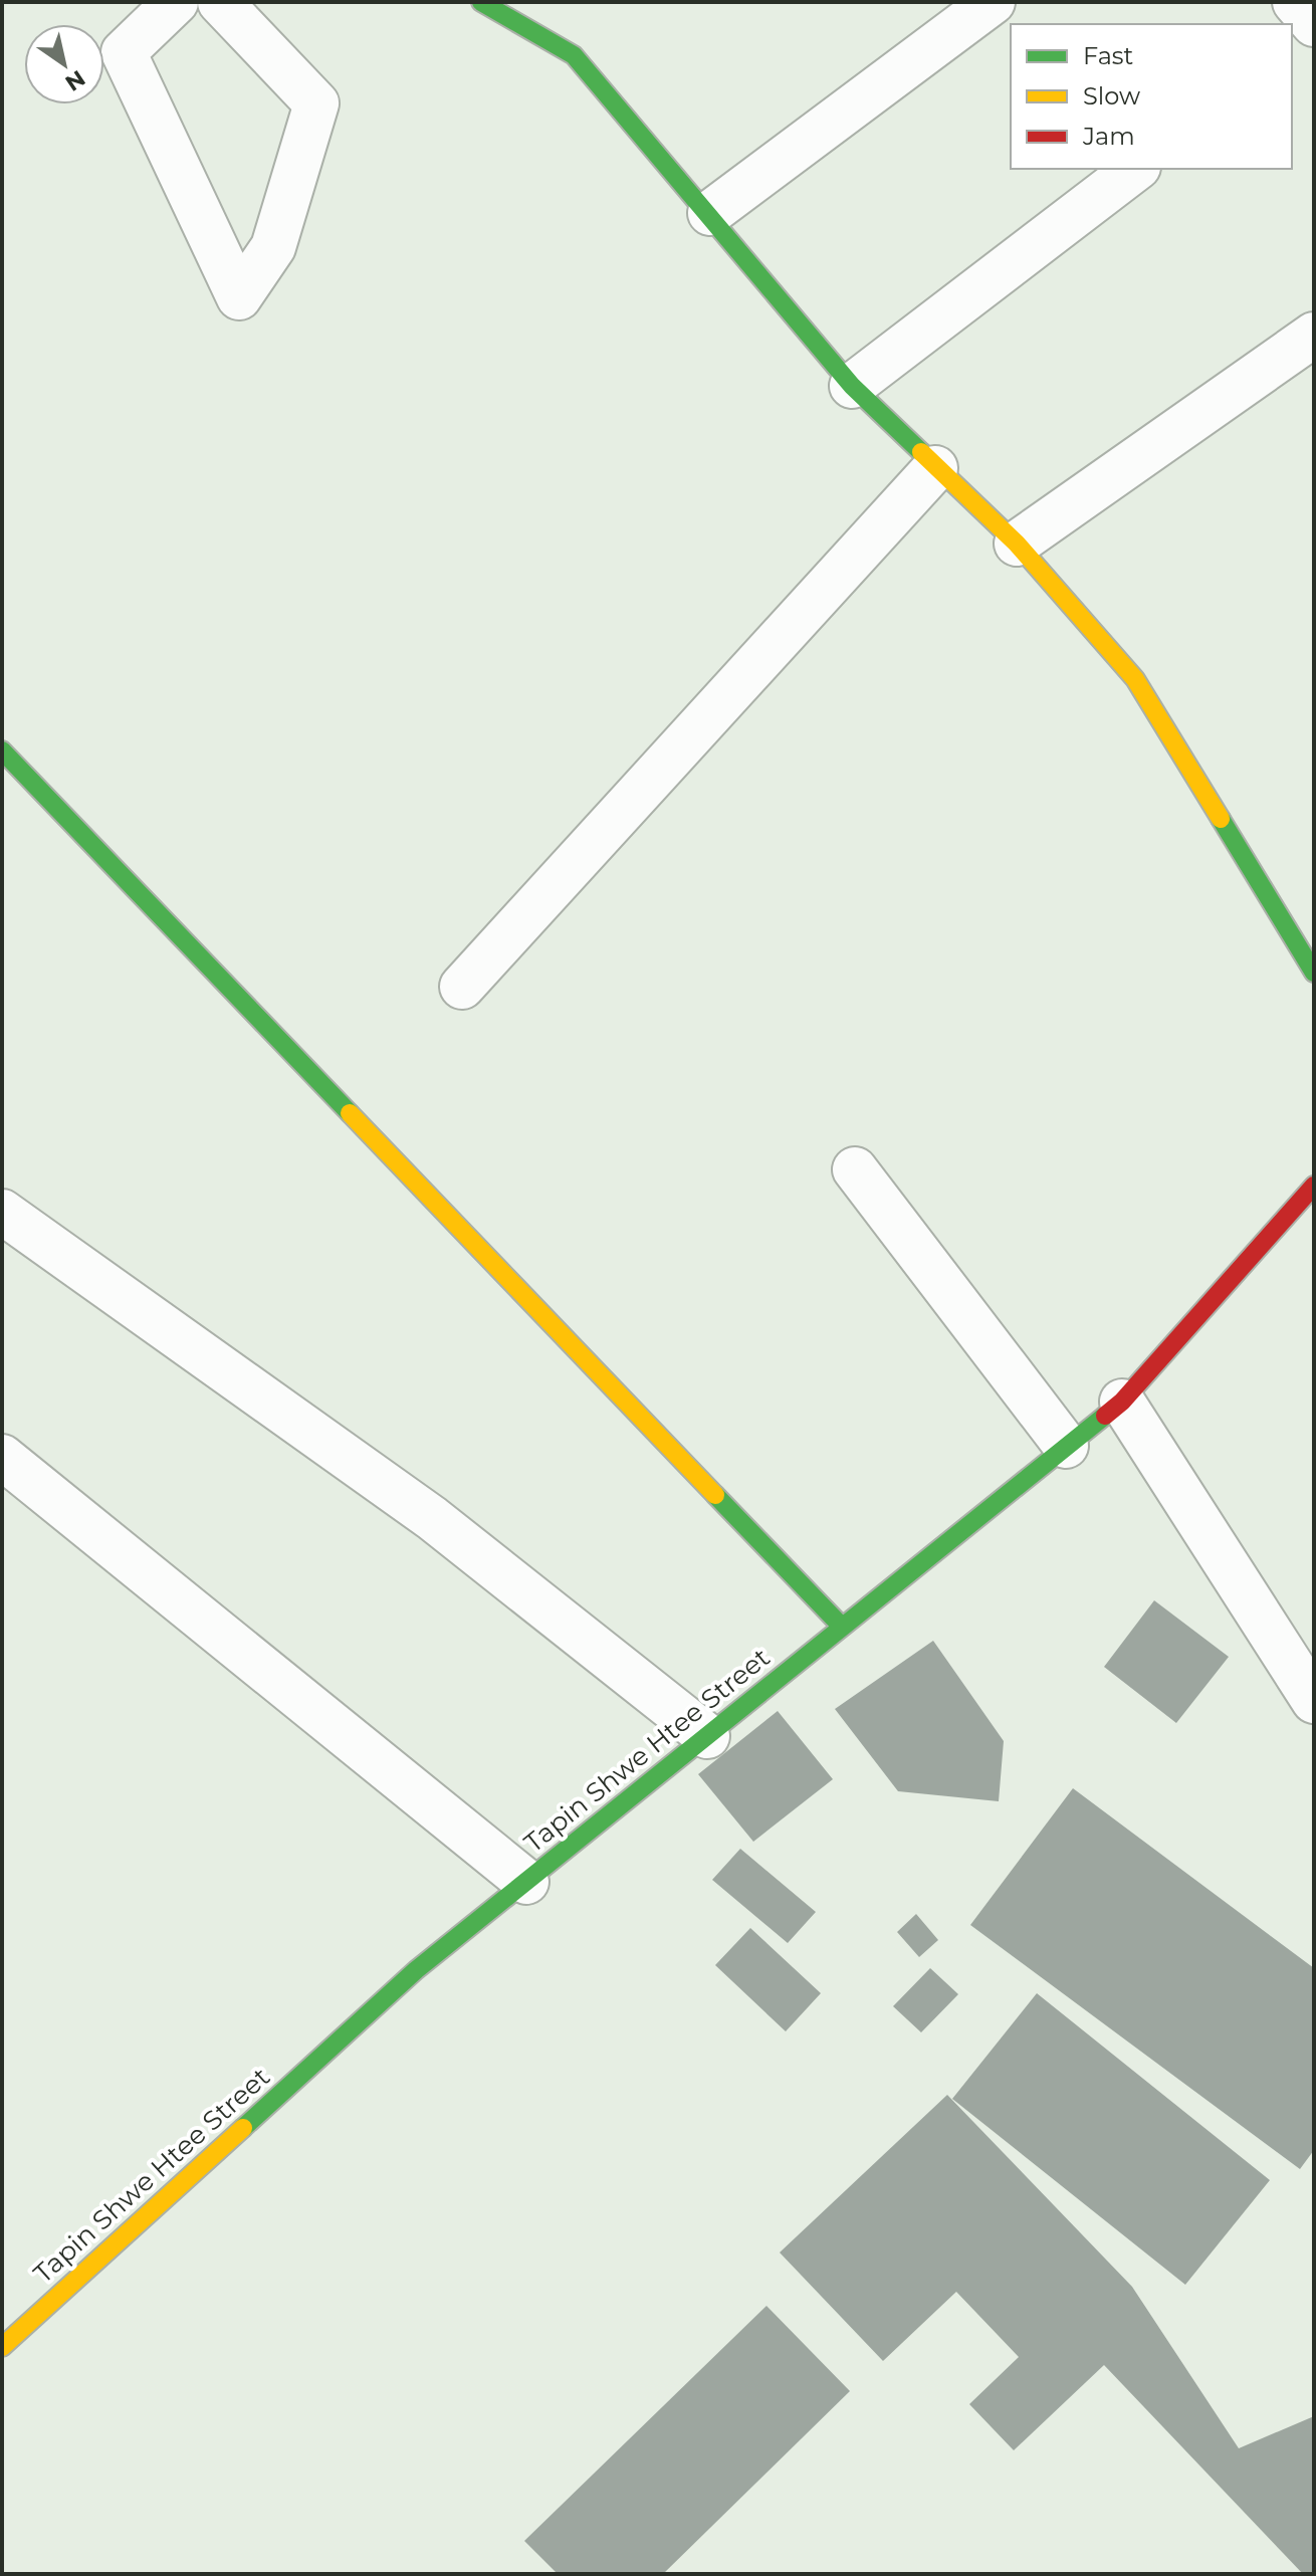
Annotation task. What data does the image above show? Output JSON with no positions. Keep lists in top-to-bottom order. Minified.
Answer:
{"streets":{"street":["Tapin Shwe Htee Street"]},"legend":["Fast","Slow","Jam"],"north":"bottom right"}
